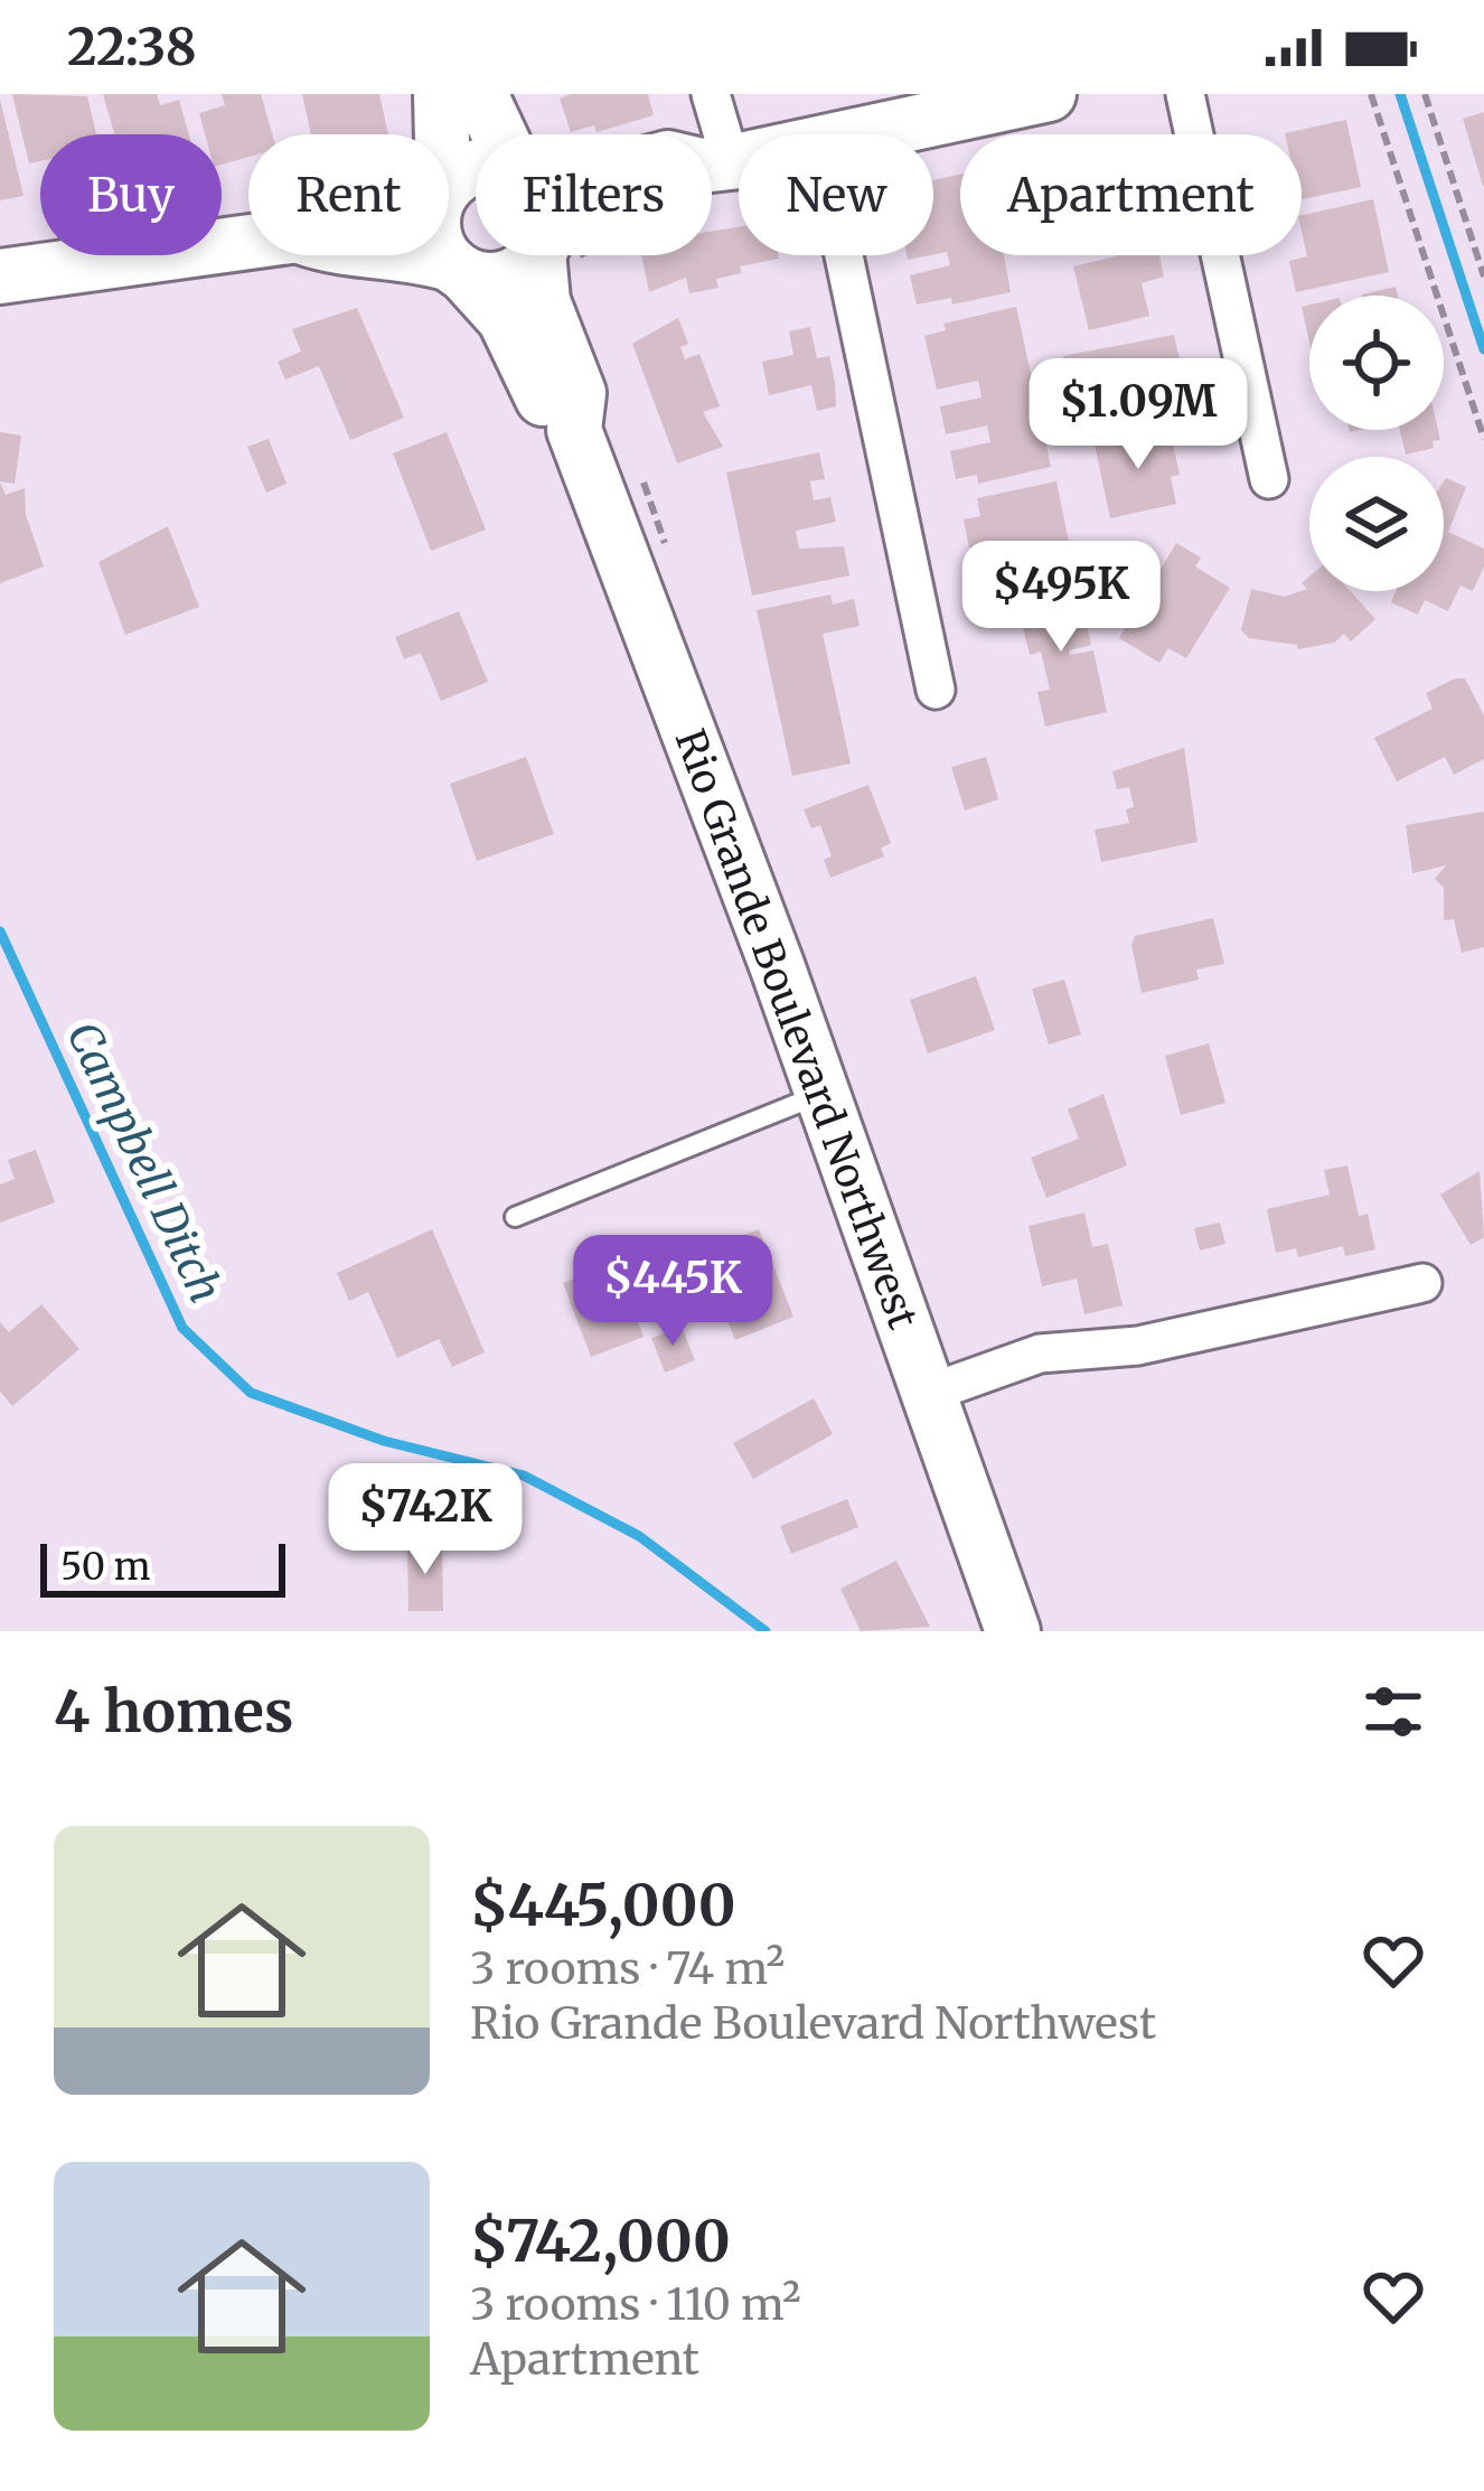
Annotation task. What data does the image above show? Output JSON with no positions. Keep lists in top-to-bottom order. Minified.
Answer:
{"streets":{"main road":["Rio Grande Boulevard Northwest"]},"water":["Campbell Ditch"],"scale_bar":"50 m","page":{"status":"22:38","chip":["Buy","Rent","Filters","New","Apartment"],"price":["$1.09M","$495K","$445K","$742K"],"scale":"50 m","heading":"4 homes","list":[{"name":"$445,000","note":"3 rooms · 74 m² · Rio Grande Boulevard Northwest"},{"name":"$742,000","note":"3 rooms · 110 m² · Apartment"}]}}
